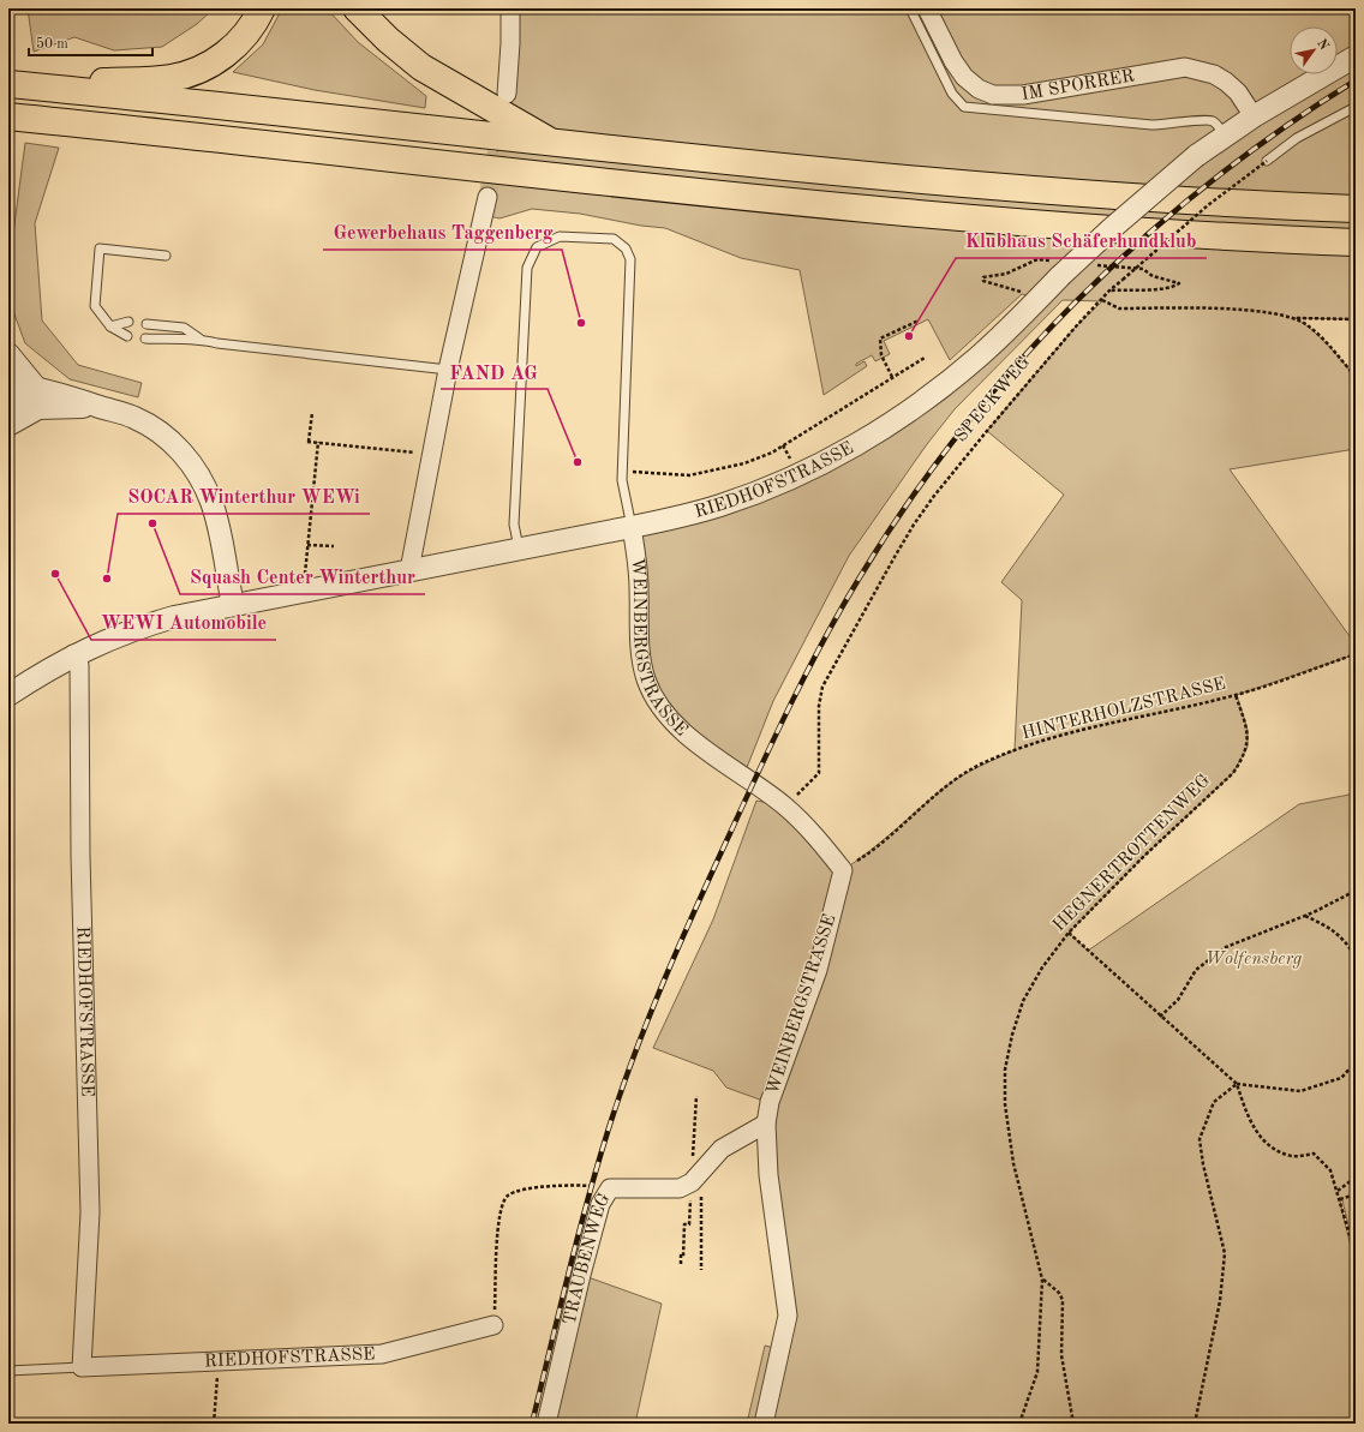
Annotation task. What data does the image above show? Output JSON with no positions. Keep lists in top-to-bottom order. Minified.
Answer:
{"streets":{"street":["IM SPORRER","RIEDHOFSTRASSE","WEINBERGSTRASSE","TRAUBENWEG"],"path":["SPECKWEG","HINTERHOLZSTRASSE","HEGNERTROTTENWEG"]},"crossings":[["IM SPORRER","RIEDHOFSTRASSE"],["SPECKWEG","WEINBERGSTRASSE"],["RIEDHOFSTRASSE","WEINBERGSTRASSE"],["WEINBERGSTRASSE","HINTERHOLZSTRASSE"],["HINTERHOLZSTRASSE","HEGNERTROTTENWEG"]],"parks":["Wolfensberg"],"places":["Gewerbehaus Taggenberg","Klubhaus Schäferhundklub","FAND AG","Squash Center Winterthur","WEWI Automobile","SOCAR Winterthur WEWi"],"scale_bar":"50 m","north":"top right"}
